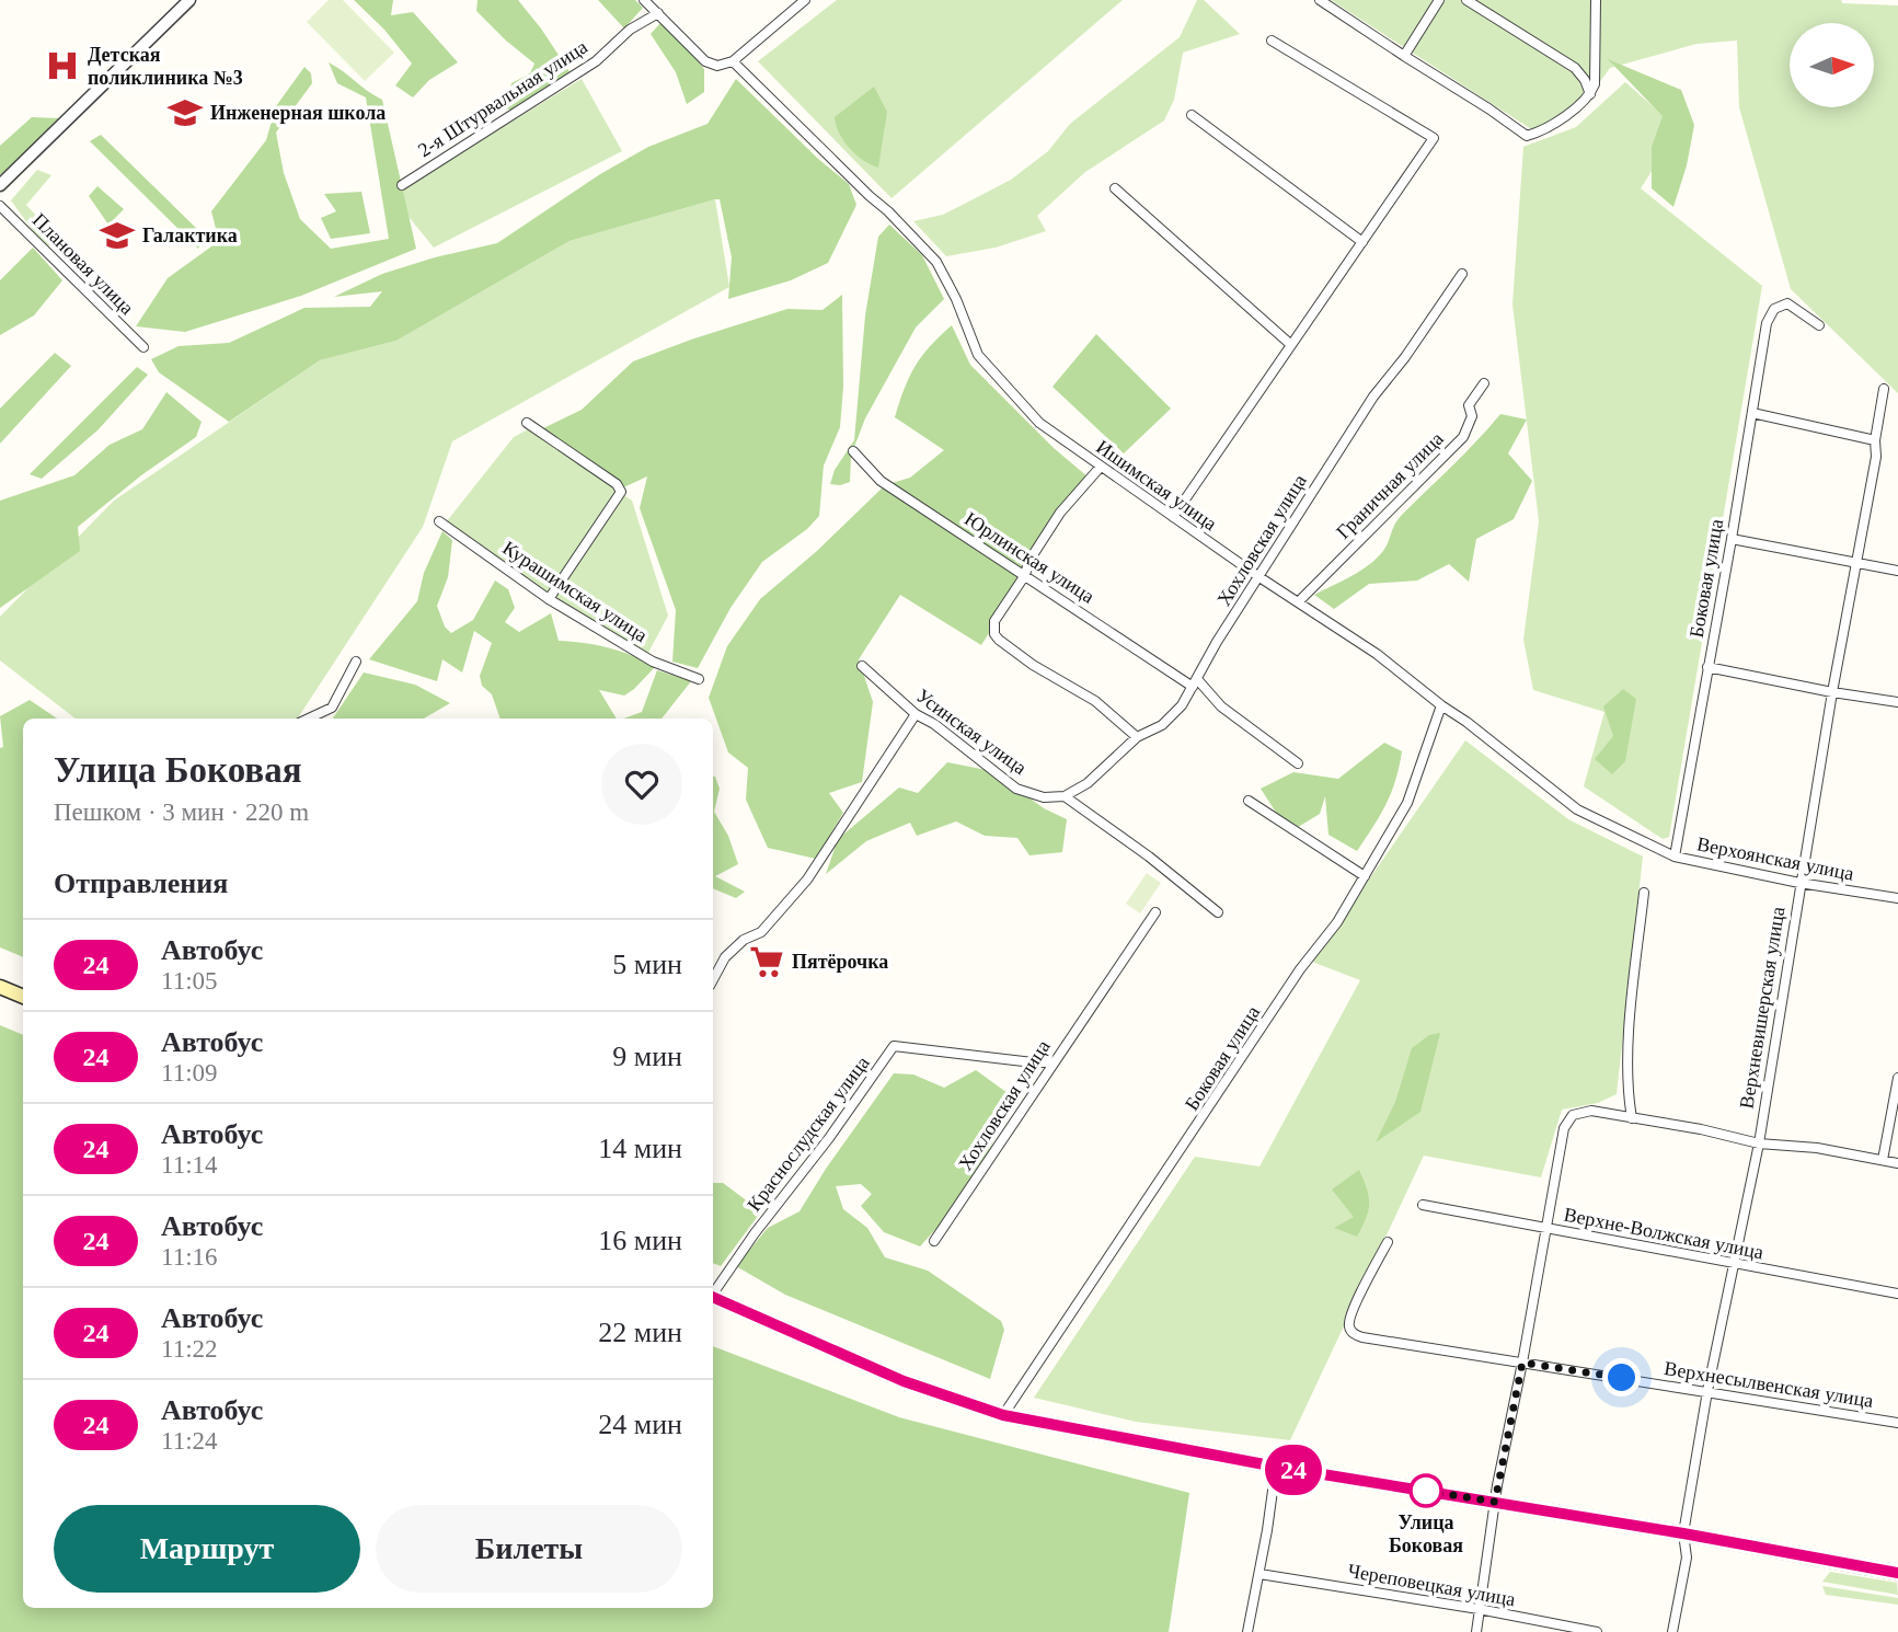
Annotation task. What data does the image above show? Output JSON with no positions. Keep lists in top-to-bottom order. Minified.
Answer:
{"streets":{"street":["2-я Штурвальная улица","Плановая улица","Ишимская улица","Граничная улица","Хохловская улица","Юрлинская улица","Боковая улица","Курашимская улица","Усинская улица","Верхоянская улица","Верхневишерская улица","Краснослудская улица","Верхне-Волжская улица","Верхнесылвенская улица","Череповецкая улица"]},"crossings":[["Ишимская улица","Граничная улица"],["Ишимская улица","Хохловская улица"],["Ишимская улица","Боковая улица"],["Ишимская улица","Верхоянская улица"],["Хохловская улица","Юрлинская улица"],["Хохловская улица","Усинская улица"],["Хохловская улица","Краснослудская улица"],["Боковая улица","Верхоянская улица"],["Верхоянская улица","Верхневишерская улица"],["Верхневишерская улица","Верхне-Волжская улица"],["Верхневишерская улица","Верхнесылвенская улица"]],"places":{"hospital":["Детская поликлиника №3"],"school or university":["Инженерная школа","Галактика"],"supermarket":["Пятёрочка"],"other":["Улица Боковая"]},"lines":["bus line 24"],"north":"right","page":{"on_map":"24","heading":[["Улица Боковая","Пешком · 3 мин · 220 m"],"Отправления"],"list":[{"mark":"24","name":"Автобус","note":"11:05","value":"5 мин"},{"mark":"24","name":"Автобус","note":"11:09","value":"9 мин"},{"mark":"24","name":"Автобус","note":"11:14","value":"14 мин"},{"mark":"24","name":"Автобус","note":"11:16","value":"16 мин"},{"mark":"24","name":"Автобус","note":"11:22","value":"22 мин"},{"mark":"24","name":"Автобус","note":"11:24","value":"24 мин"}],"buttons":["Маршрут","Билеты"]}}
